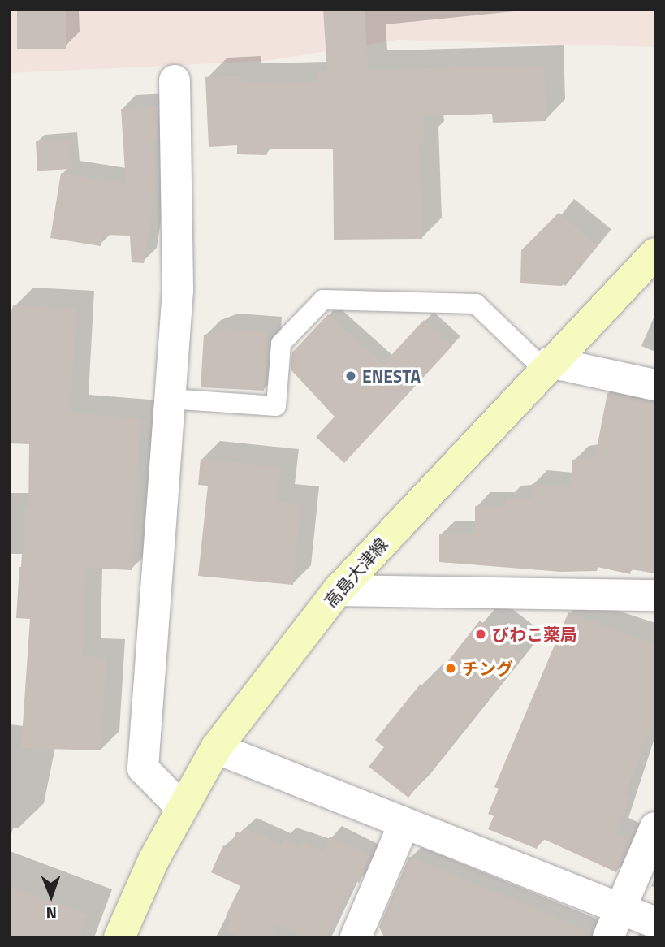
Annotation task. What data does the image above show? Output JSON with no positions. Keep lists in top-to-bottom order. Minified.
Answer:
{"streets":{"main road":["高島大津線"]},"places":["ENESTA","びわこ薬局","チング"],"north":"bottom"}
